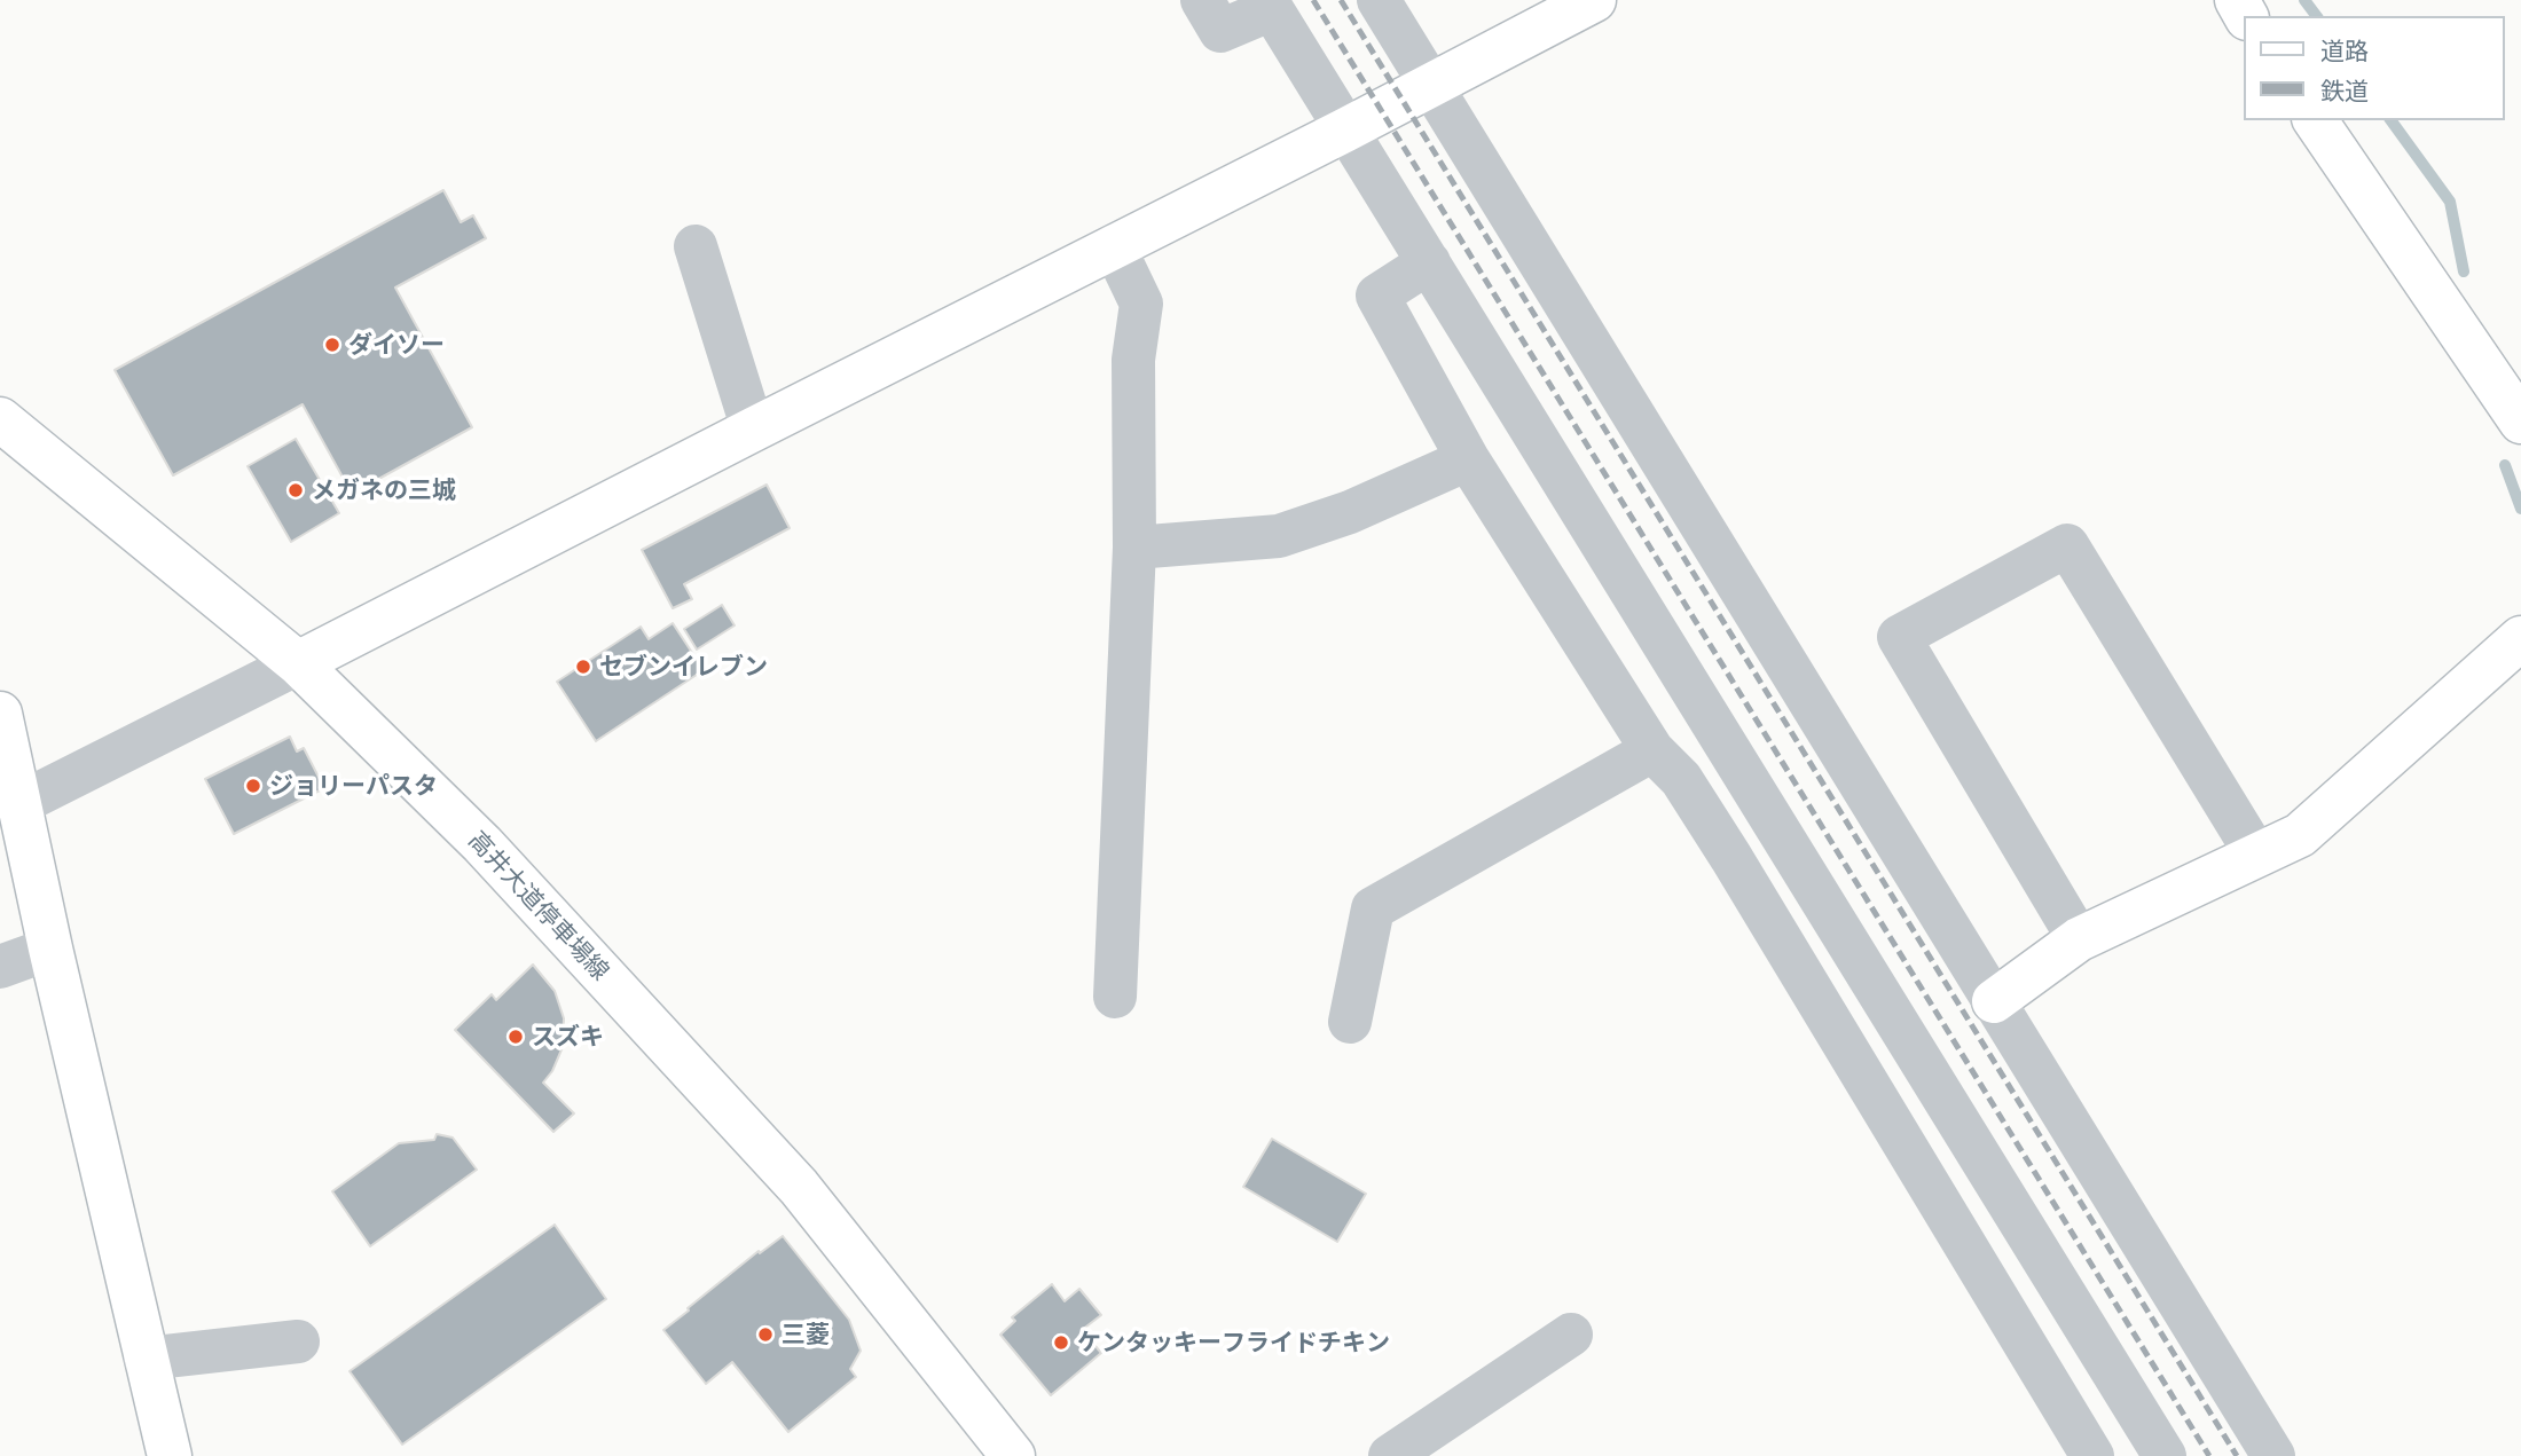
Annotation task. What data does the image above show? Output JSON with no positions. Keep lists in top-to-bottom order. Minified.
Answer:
{"streets":{"street":["高井大道停車場線"]},"places":["ダイソー","メガネの三城","セブンイレブン","ジョリーパスタ","スズキ","三菱","ケンタッキーフライドチキン"],"legend":["道路","鉄道"]}
